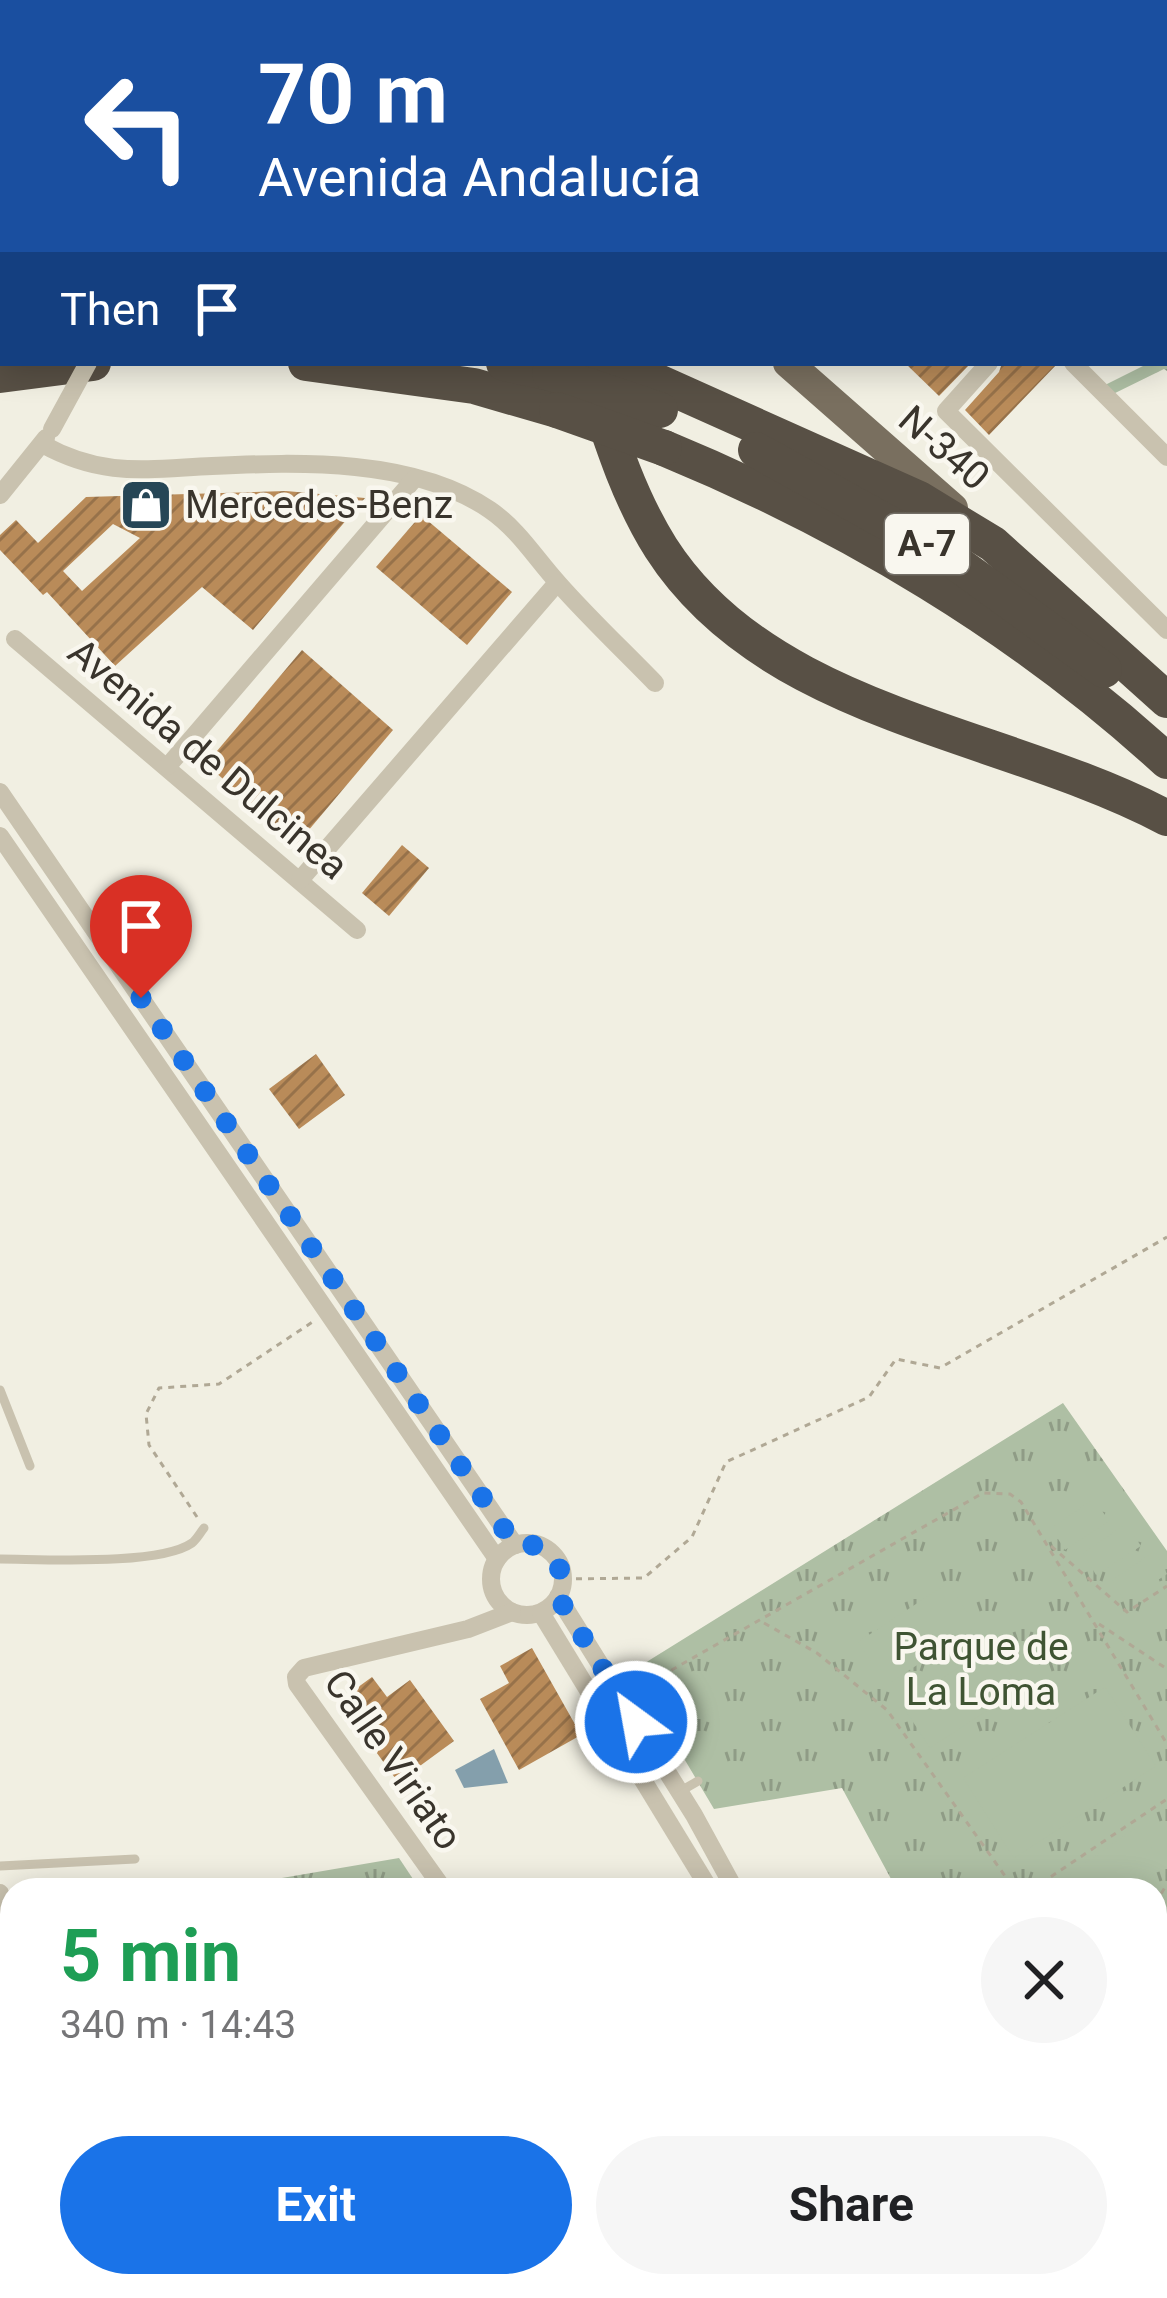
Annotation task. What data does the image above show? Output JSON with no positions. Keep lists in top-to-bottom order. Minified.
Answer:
{"streets":{"highway":["A-7"],"main road":["N-340"],"street":["Avenida de Dulcinea","Calle Viriato"]},"parks":["Parque de La Loma"],"places":{"shop":["Mercedes-Benz"]},"page":{"turn":["70 m","Avenida Andalucía"],"then":"Then","heading":["5 min","340 m · 14:43"],"buttons":["Exit","Share"]}}
